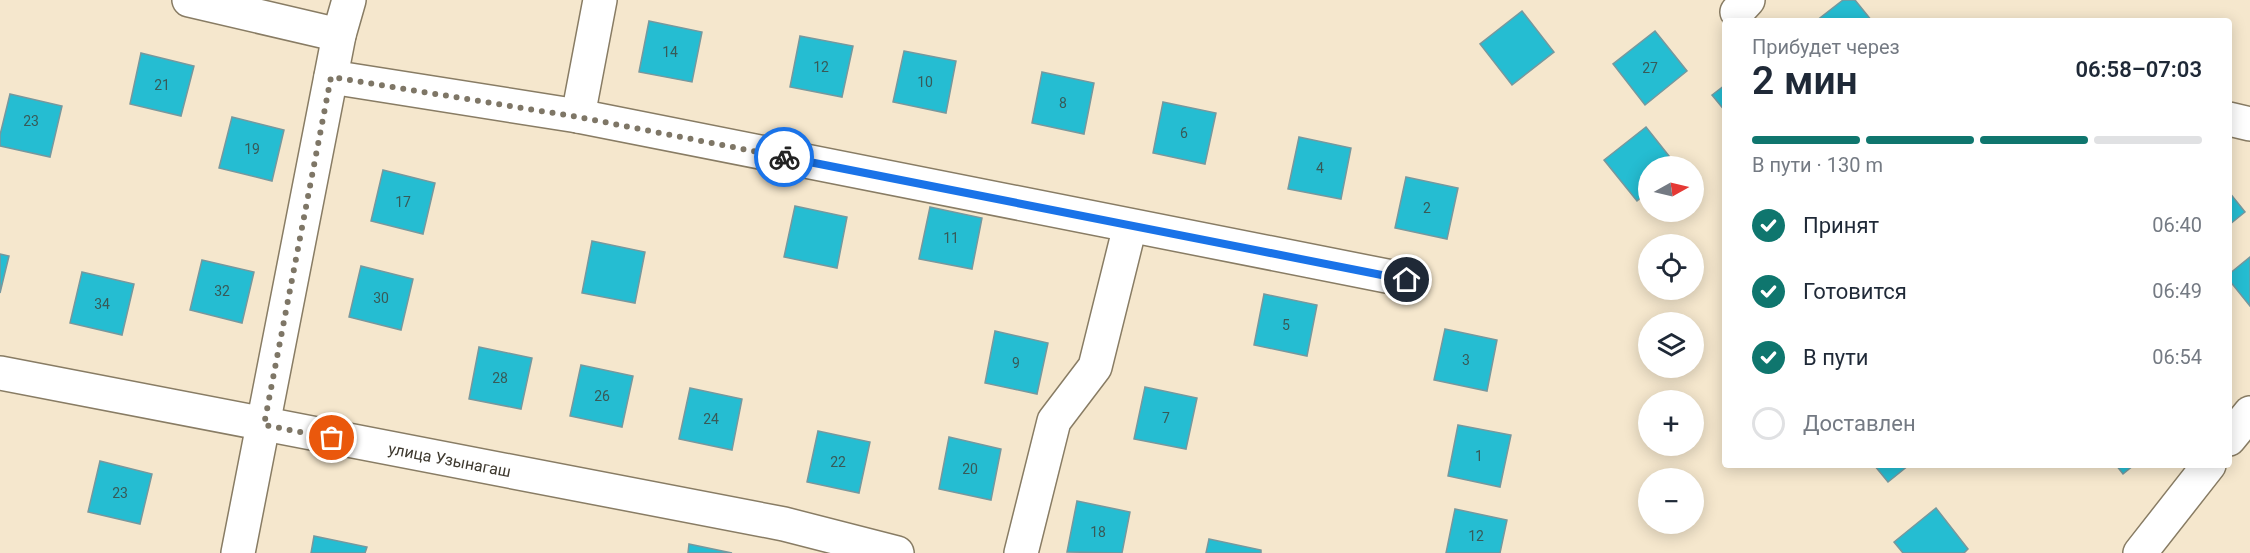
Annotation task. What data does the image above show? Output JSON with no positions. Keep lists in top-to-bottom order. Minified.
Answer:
{"streets":{"street":["улица Узынагаш"]},"house_numbers":["14","12","27","10","21","8","23","6","19","4","17","2","11","32","30","34","5","3","9","28","26","7","24","1","22","20","23","18","12"],"north":"right","page":{"heading":["2 мин","Прибудет через","06:58–07:03"],"bar":"В пути · 130 m","map_buttons":["+","−"],"list":[["Принят","06:40"],["Готовится","06:49"],["В пути","06:54"],"Доставлен"]}}
